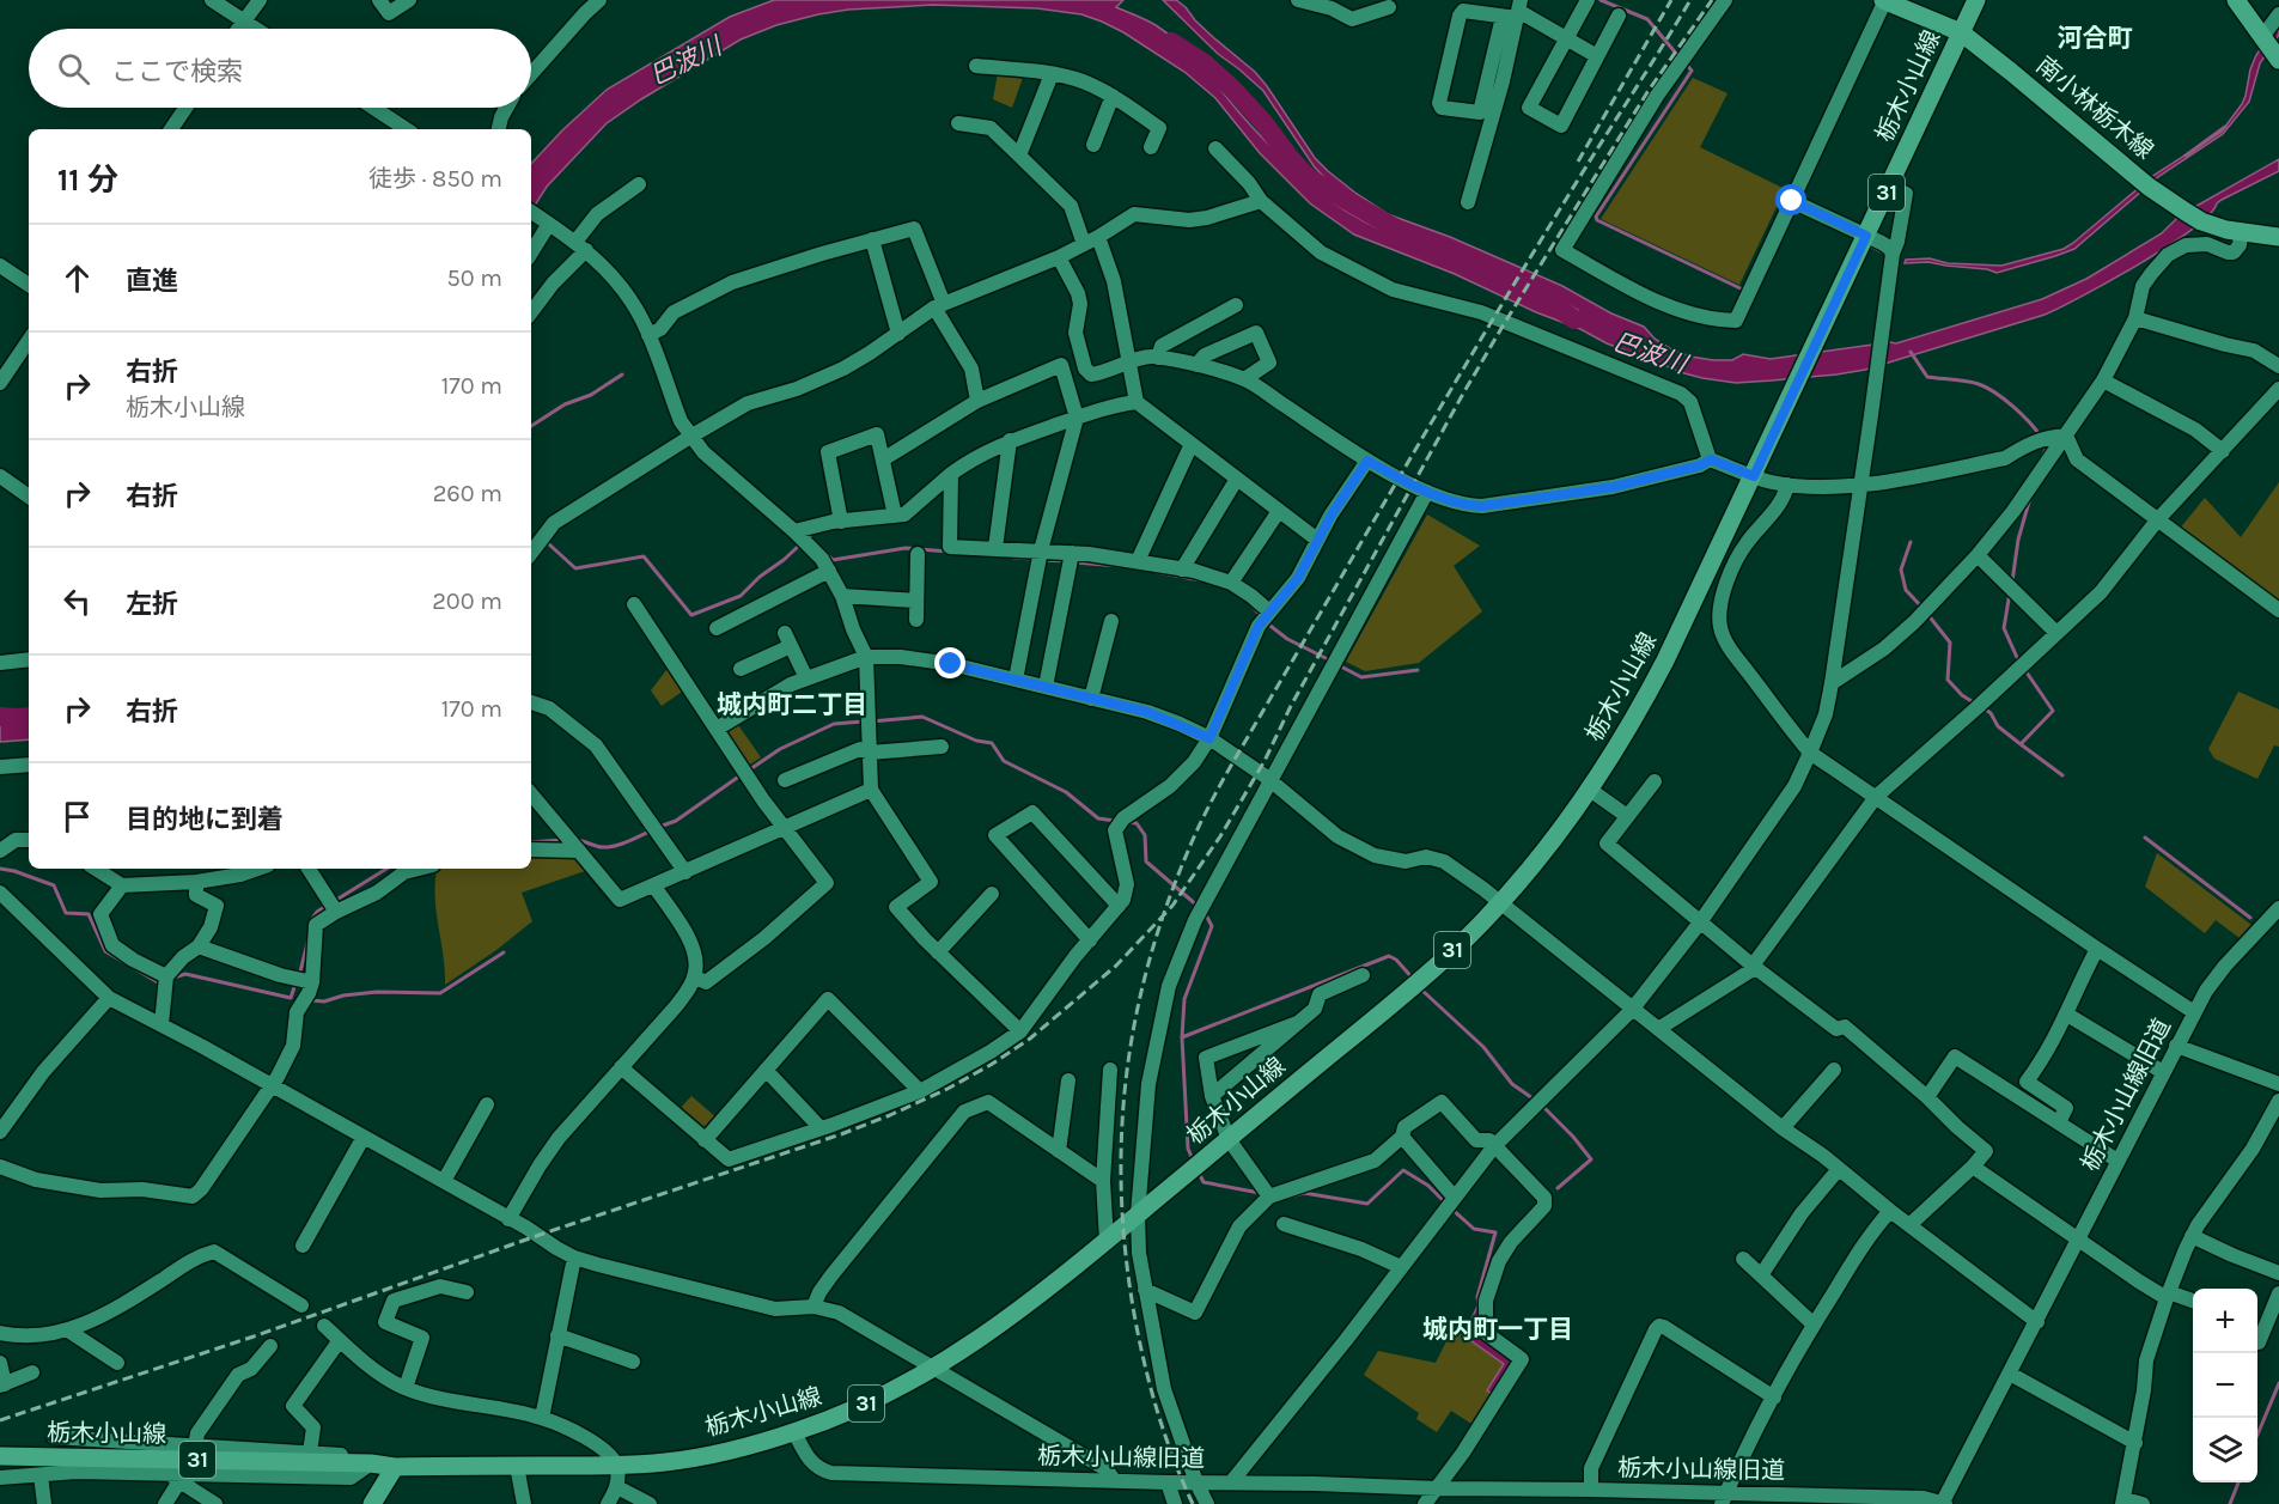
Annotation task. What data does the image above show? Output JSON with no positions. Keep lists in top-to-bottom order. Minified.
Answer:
{"streets":{"main road":["栃木小山線","南小林栃木線","31"],"street":["栃木小山線旧道"]},"crossings":[["栃木小山線","南小林栃木線"],["栃木小山線","栃木小山線旧道"]],"districts":["河合町","城内町二丁目","城内町一丁目"],"water":["巴波川"],"page":{"search":"ここで検索","heading":["11 分","徒歩 · 850 m"],"list":[["直進","50 m"],["右折","栃木小山線","170 m"],["右折","260 m"],["左折","200 m"],["右折","170 m"],"目的地に到着"],"map_buttons":["+","−"]}}
